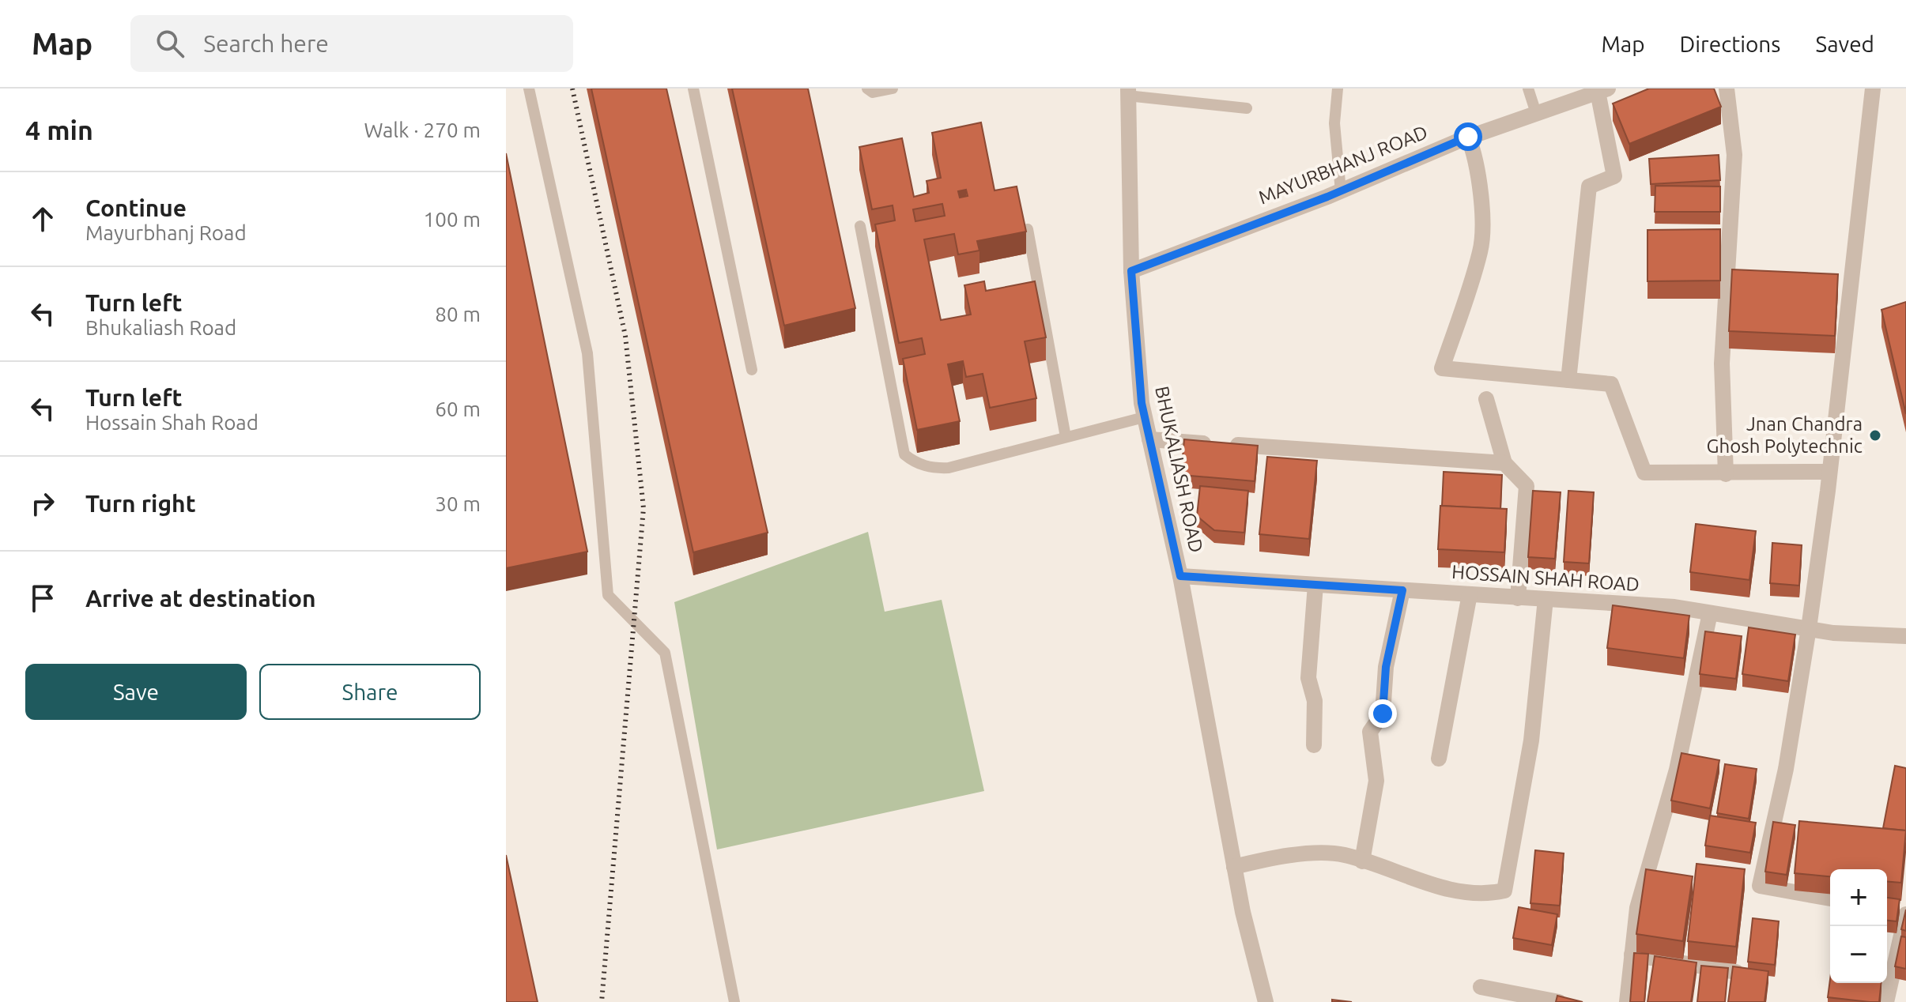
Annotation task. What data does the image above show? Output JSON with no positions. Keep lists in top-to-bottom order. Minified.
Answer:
{"streets":{"street":["MAYURBHANJ ROAD","BHUKALIASH ROAD","HOSSAIN SHAH ROAD"]},"crossings":[["MAYURBHANJ ROAD","BHUKALIASH ROAD"],["BHUKALIASH ROAD","HOSSAIN SHAH ROAD"]],"places":["Jnan Chandra Ghosh Polytechnic"],"page":{"header":"Map","search":"Search here","nav":["Map","Directions","Saved"],"heading":["4 min","Walk · 270 m"],"list":[["Continue","Mayurbhanj Road","100 m"],["Turn left","Bhukaliash Road","80 m"],["Turn left","Hossain Shah Road","60 m"],["Turn right","30 m"],"Arrive at destination"],"buttons":["Save","Share"],"map_buttons":["+","−"]}}
